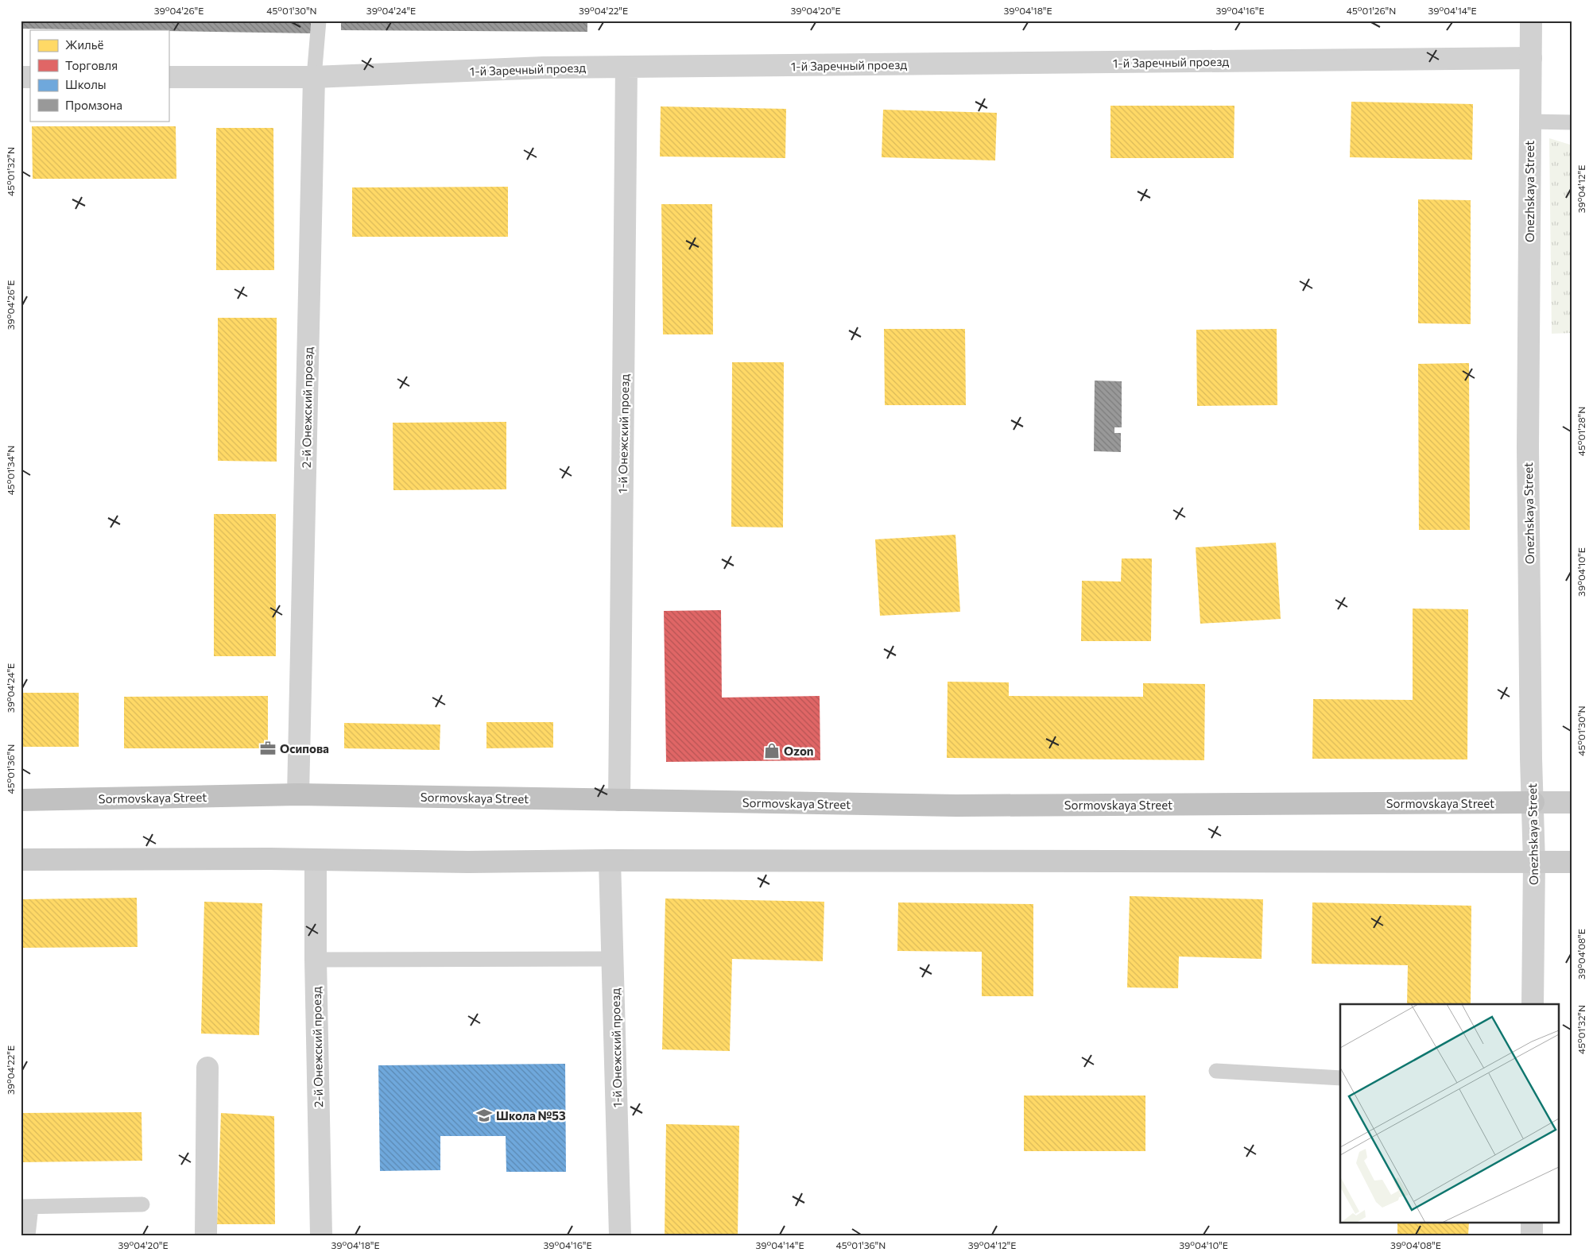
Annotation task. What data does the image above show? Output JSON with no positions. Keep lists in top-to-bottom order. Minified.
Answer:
{"streets":{"highway":["Sormovskaya Street"],"street":["1-й Заречный проезд","Onezhskaya Street","2-й Онежский проезд","1-й Онежский проезд"]},"crossings":[["1-й Заречный проезд","Onezhskaya Street"],["1-й Заречный проезд","2-й Онежский проезд"],["1-й Заречный проезд","1-й Онежский проезд"],["Onezhskaya Street","Sormovskaya Street"],["2-й Онежский проезд","Sormovskaya Street"],["1-й Онежский проезд","Sormovskaya Street"]],"places":{"office":["Осипова"],"shop":["Ozon"],"school or university":["Школа №53"]},"legend":["Жильё","Торговля","Школы","Промзона"],"coordinates":["39°04'26\"E","45°01'30\"N","39°04'24\"E","39°04'22\"E","39°04'20\"E","39°04'18\"E","39°04'16\"E","45°01'26\"N","39°04'14\"E","45°01'32\"N","39°04'12\"E","45°01'28\"N","45°01'34\"N","39°04'10\"E","45°01'36\"N","39°04'08\"E"]}
